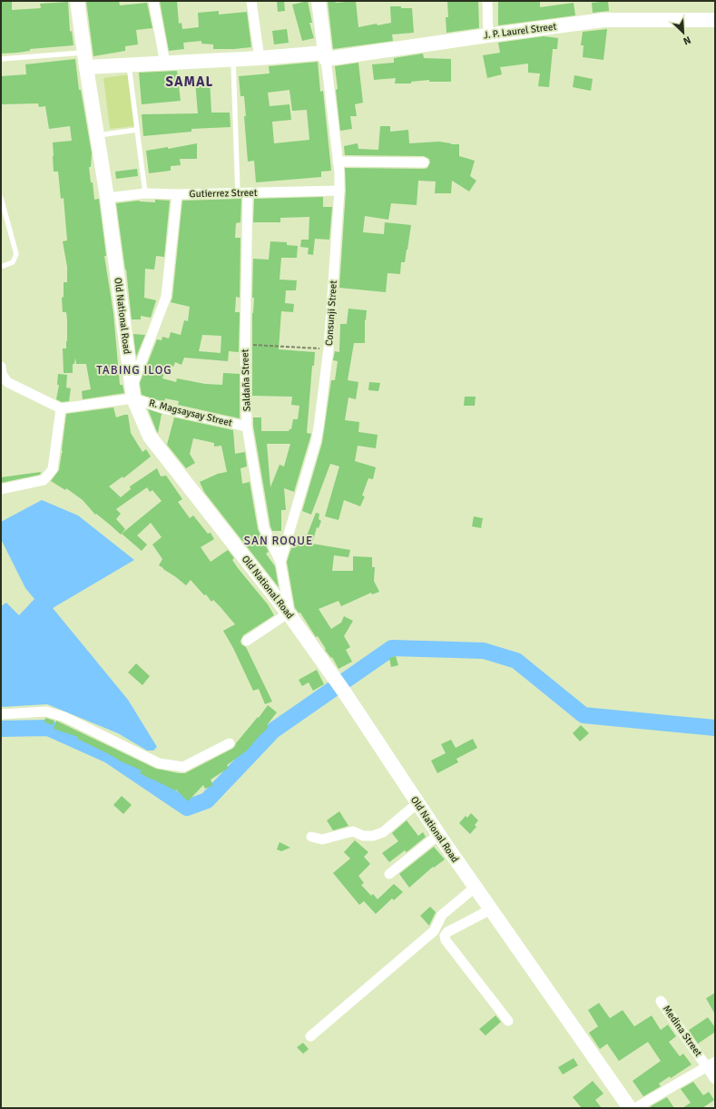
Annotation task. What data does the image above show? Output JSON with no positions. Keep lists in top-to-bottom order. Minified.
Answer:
{"streets":{"main road":["J. P. Laurel Street","Old National Road"],"street":["Gutierrez Street","Consunji Street","Saldaña Street","R. Magsaysay Street","Medina Street"]},"crossings":[["J. P. Laurel Street","Consunji Street"],["Gutierrez Street","Consunji Street"],["Gutierrez Street","Old National Road"],["Gutierrez Street","Saldaña Street"],["Consunji Street","Saldaña Street"],["Old National Road","R. Magsaysay Street"],["Saldaña Street","R. Magsaysay Street"]],"districts":["SAMAL","TABING ILOG","SAN ROQUE"],"north":"bottom right"}
